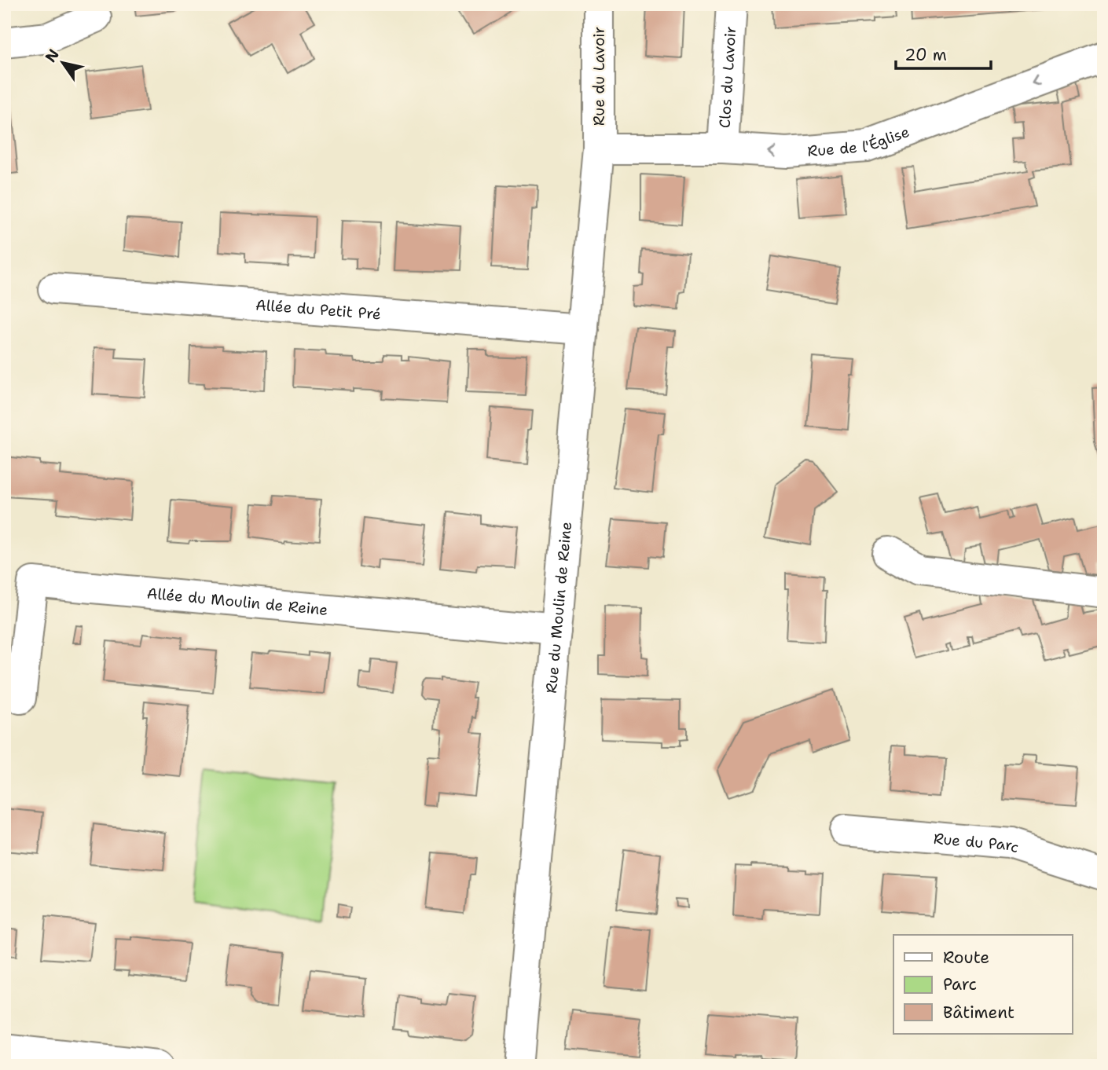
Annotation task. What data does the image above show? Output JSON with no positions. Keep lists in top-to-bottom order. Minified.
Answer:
{"streets":{"street":["Rue du Lavoir","Clos du Lavoir","Rue de l'Église","Allée du Petit Pré","Allée du Moulin de Reine","Rue du Moulin de Reine","Rue du Parc"]},"crossings":[["Rue du Lavoir","Rue de l'Église"],["Rue du Lavoir","Rue du Moulin de Reine"],["Clos du Lavoir","Rue de l'Église"],["Rue de l'Église","Rue du Moulin de Reine"],["Allée du Petit Pré","Rue du Moulin de Reine"],["Allée du Moulin de Reine","Rue du Moulin de Reine"]],"one_way":["Rue de l'Église"],"legend":["Route","Parc","Bâtiment"],"scale_bar":"20 m","north":"top left"}
